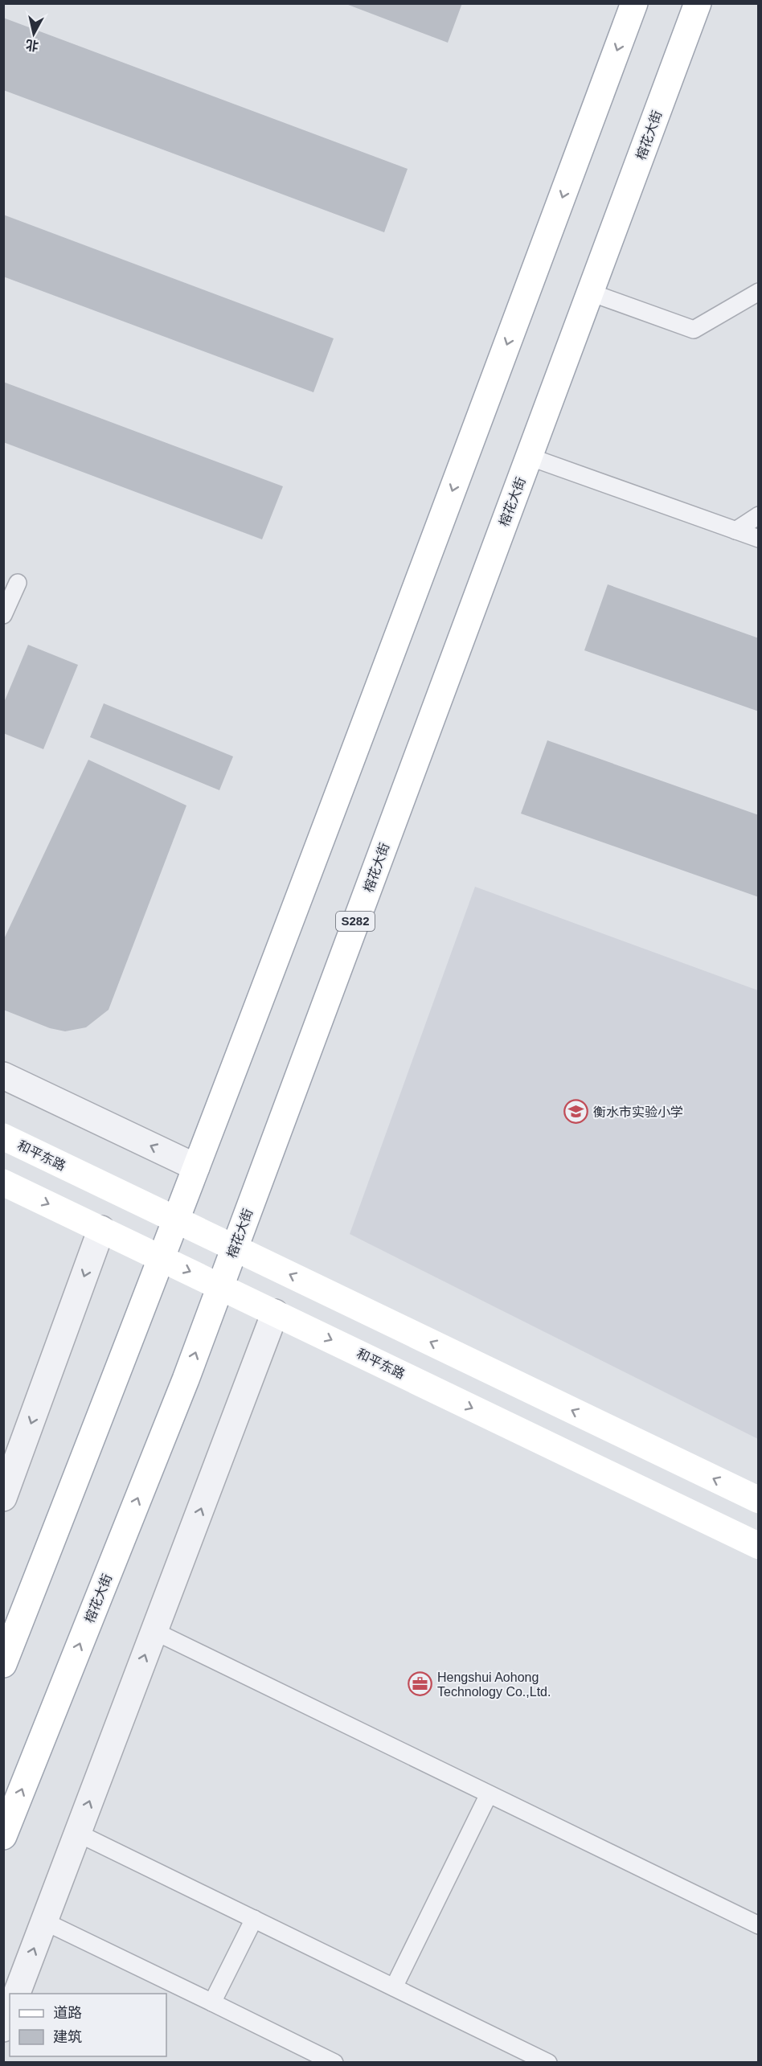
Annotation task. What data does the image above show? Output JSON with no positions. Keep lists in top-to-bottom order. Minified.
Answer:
{"streets":{"main road":["榕花大街","S282","和平东路"]},"crossings":[["榕花大街","和平东路"]],"places":{"school or university":["衡水市实验小学"],"office":["Hengshui Aohong Technology Co.,Ltd."]},"legend":["道路","建筑"],"north":"bottom"}
